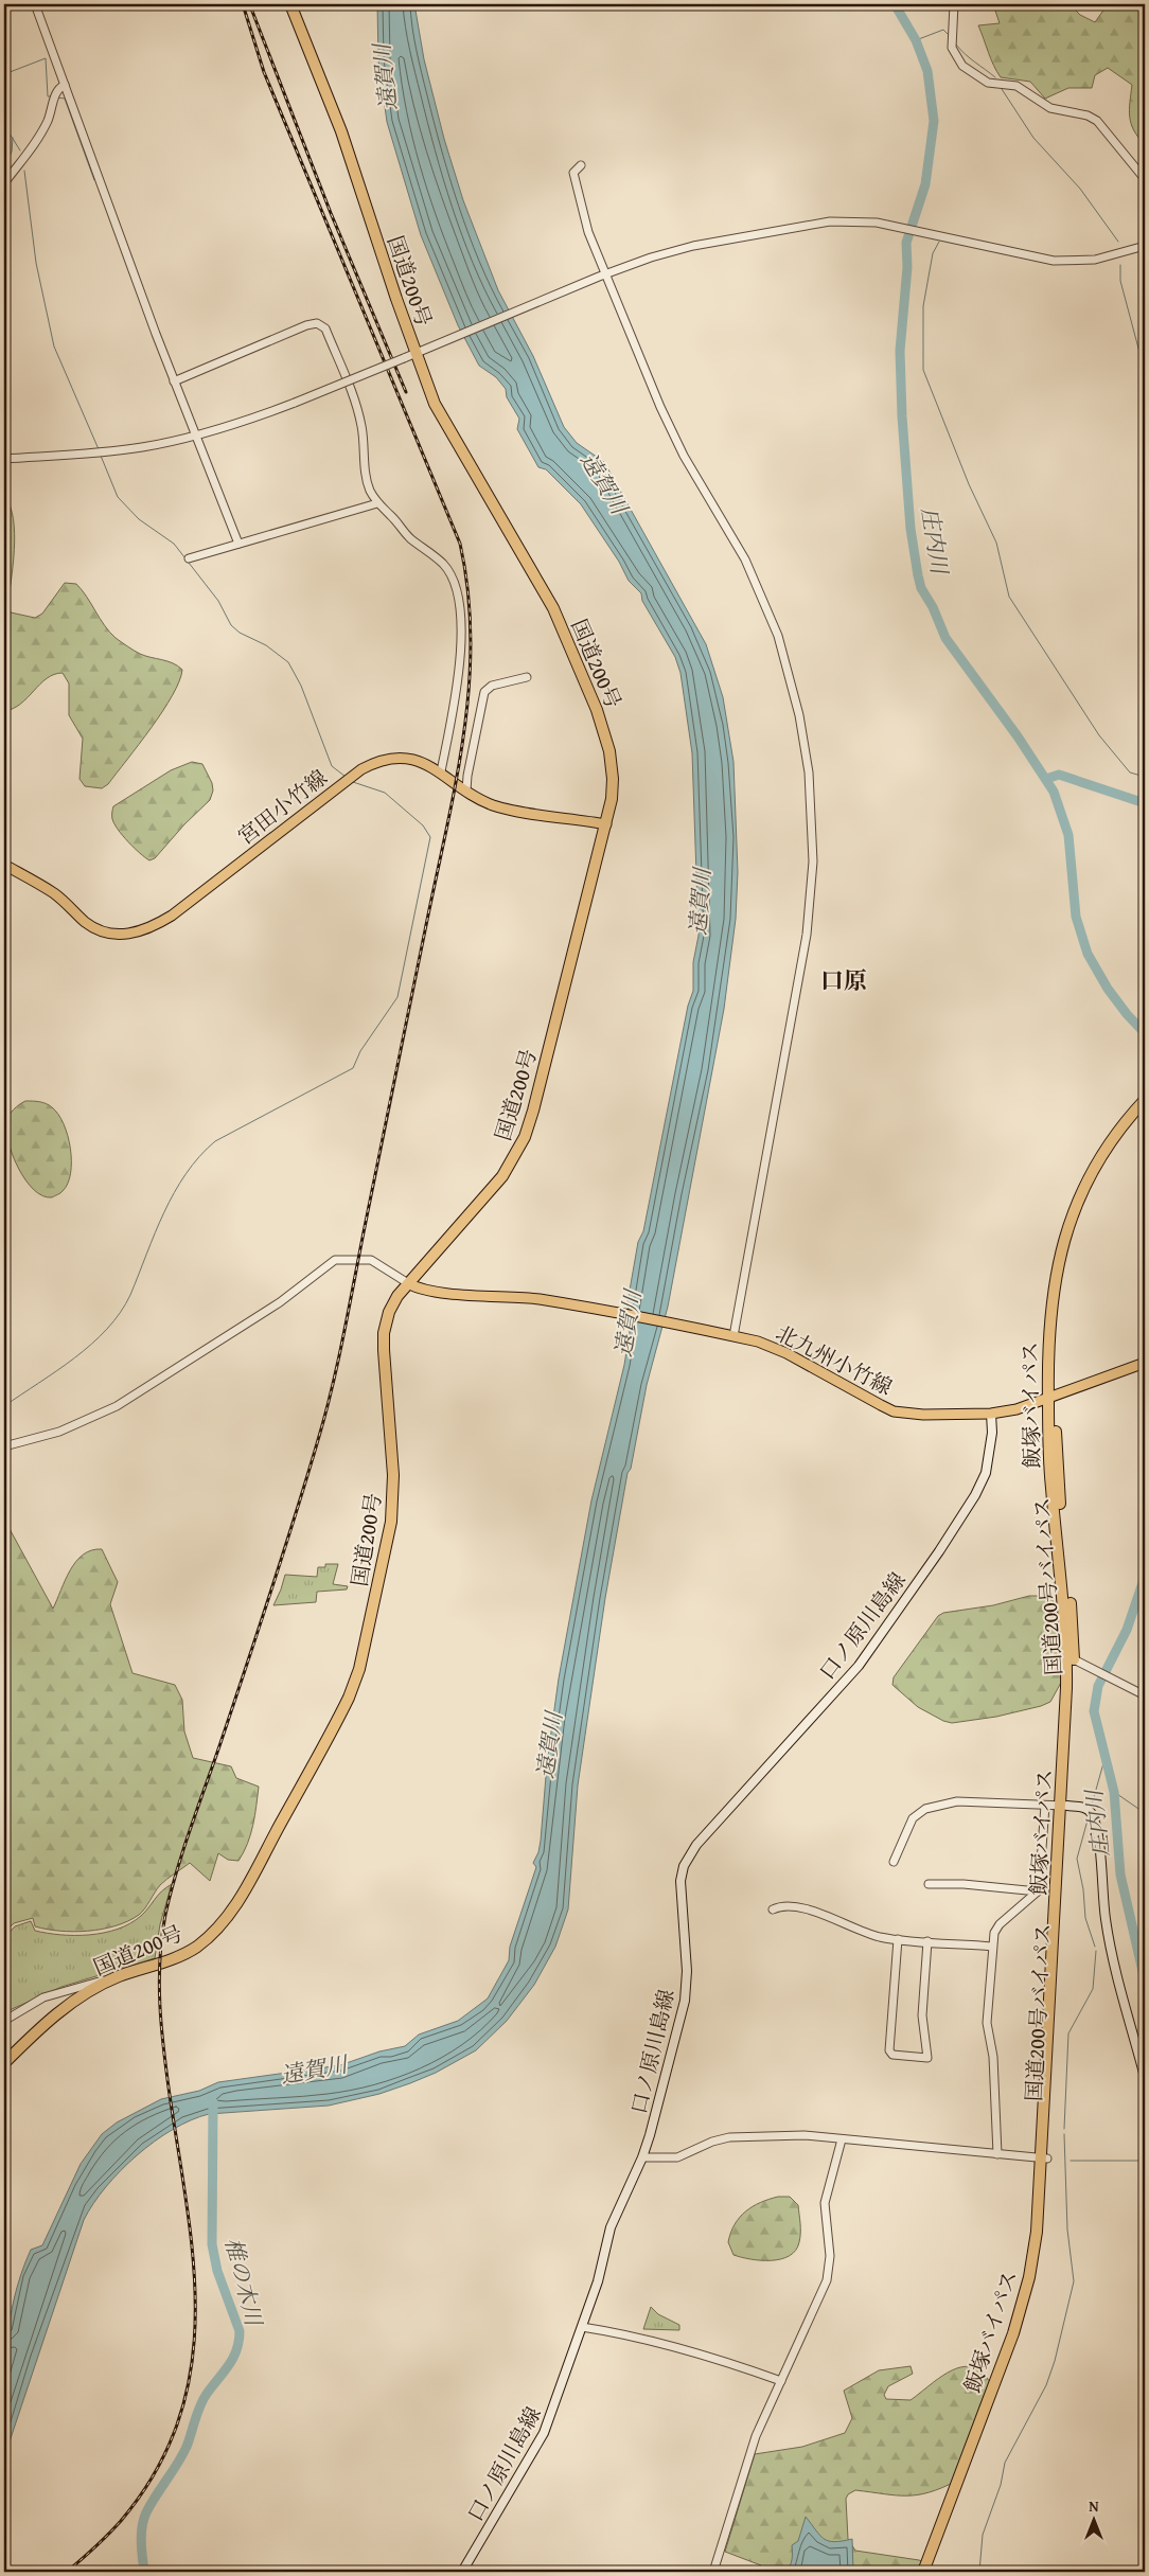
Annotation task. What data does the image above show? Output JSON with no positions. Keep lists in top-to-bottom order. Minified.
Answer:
{"streets":{"highway":["国道200号","飯塚バイパス","国道200号バイパス"],"main road":["宮田小竹線","北九州小竹線","口ノ原川島線"]},"crossings":[["国道200号","宮田小竹線"],["国道200号","北九州小竹線"],["北九州小竹線","飯塚バイパス"],["北九州小竹線","国道200号バイパス"],["北九州小竹線","口ノ原川島線"],["飯塚バイパス","国道200号バイパス"]],"districts":["口原"],"water":["遠賀川","庄内川","椎の木川"],"north":"top"}
